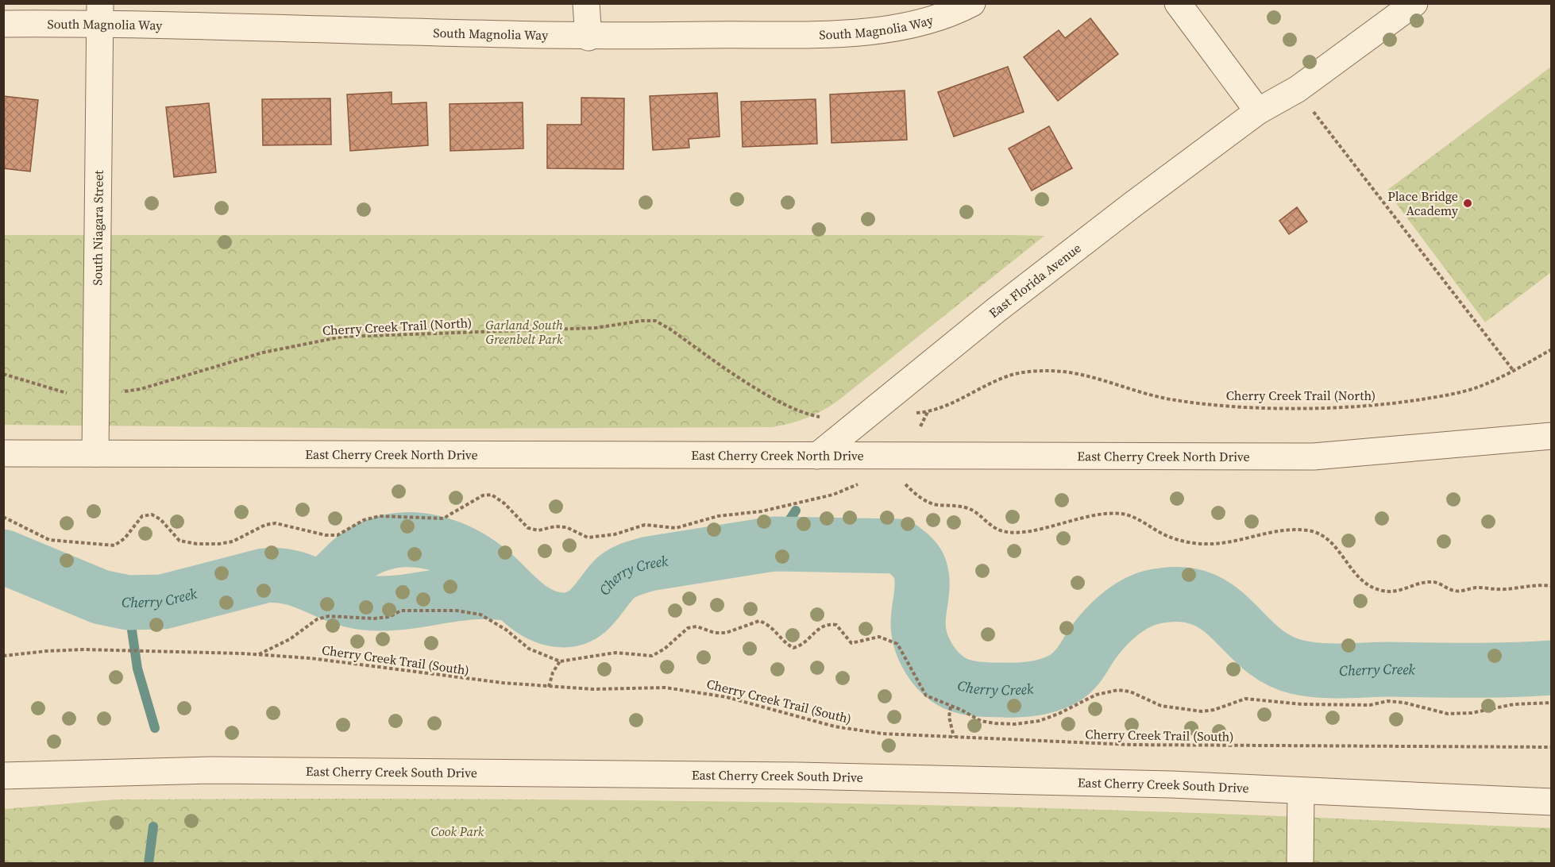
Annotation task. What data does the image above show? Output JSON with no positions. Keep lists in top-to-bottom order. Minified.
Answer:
{"streets":{"street":["South Magnolia Way","South Niagara Street","East Florida Avenue","East Cherry Creek North Drive","East Cherry Creek South Drive"],"path":["Cherry Creek Trail (North)","Cherry Creek Trail (South)"]},"crossings":[["South Magnolia Way","South Niagara Street"],["South Niagara Street","Cherry Creek Trail (North)"],["South Niagara Street","East Cherry Creek North Drive"],["East Florida Avenue","Cherry Creek Trail (North)"],["East Florida Avenue","East Cherry Creek North Drive"]],"water":["Cherry Creek"],"parks":["Garland South Greenbelt Park","Cook Park"],"places":["Place Bridge Academy"]}
